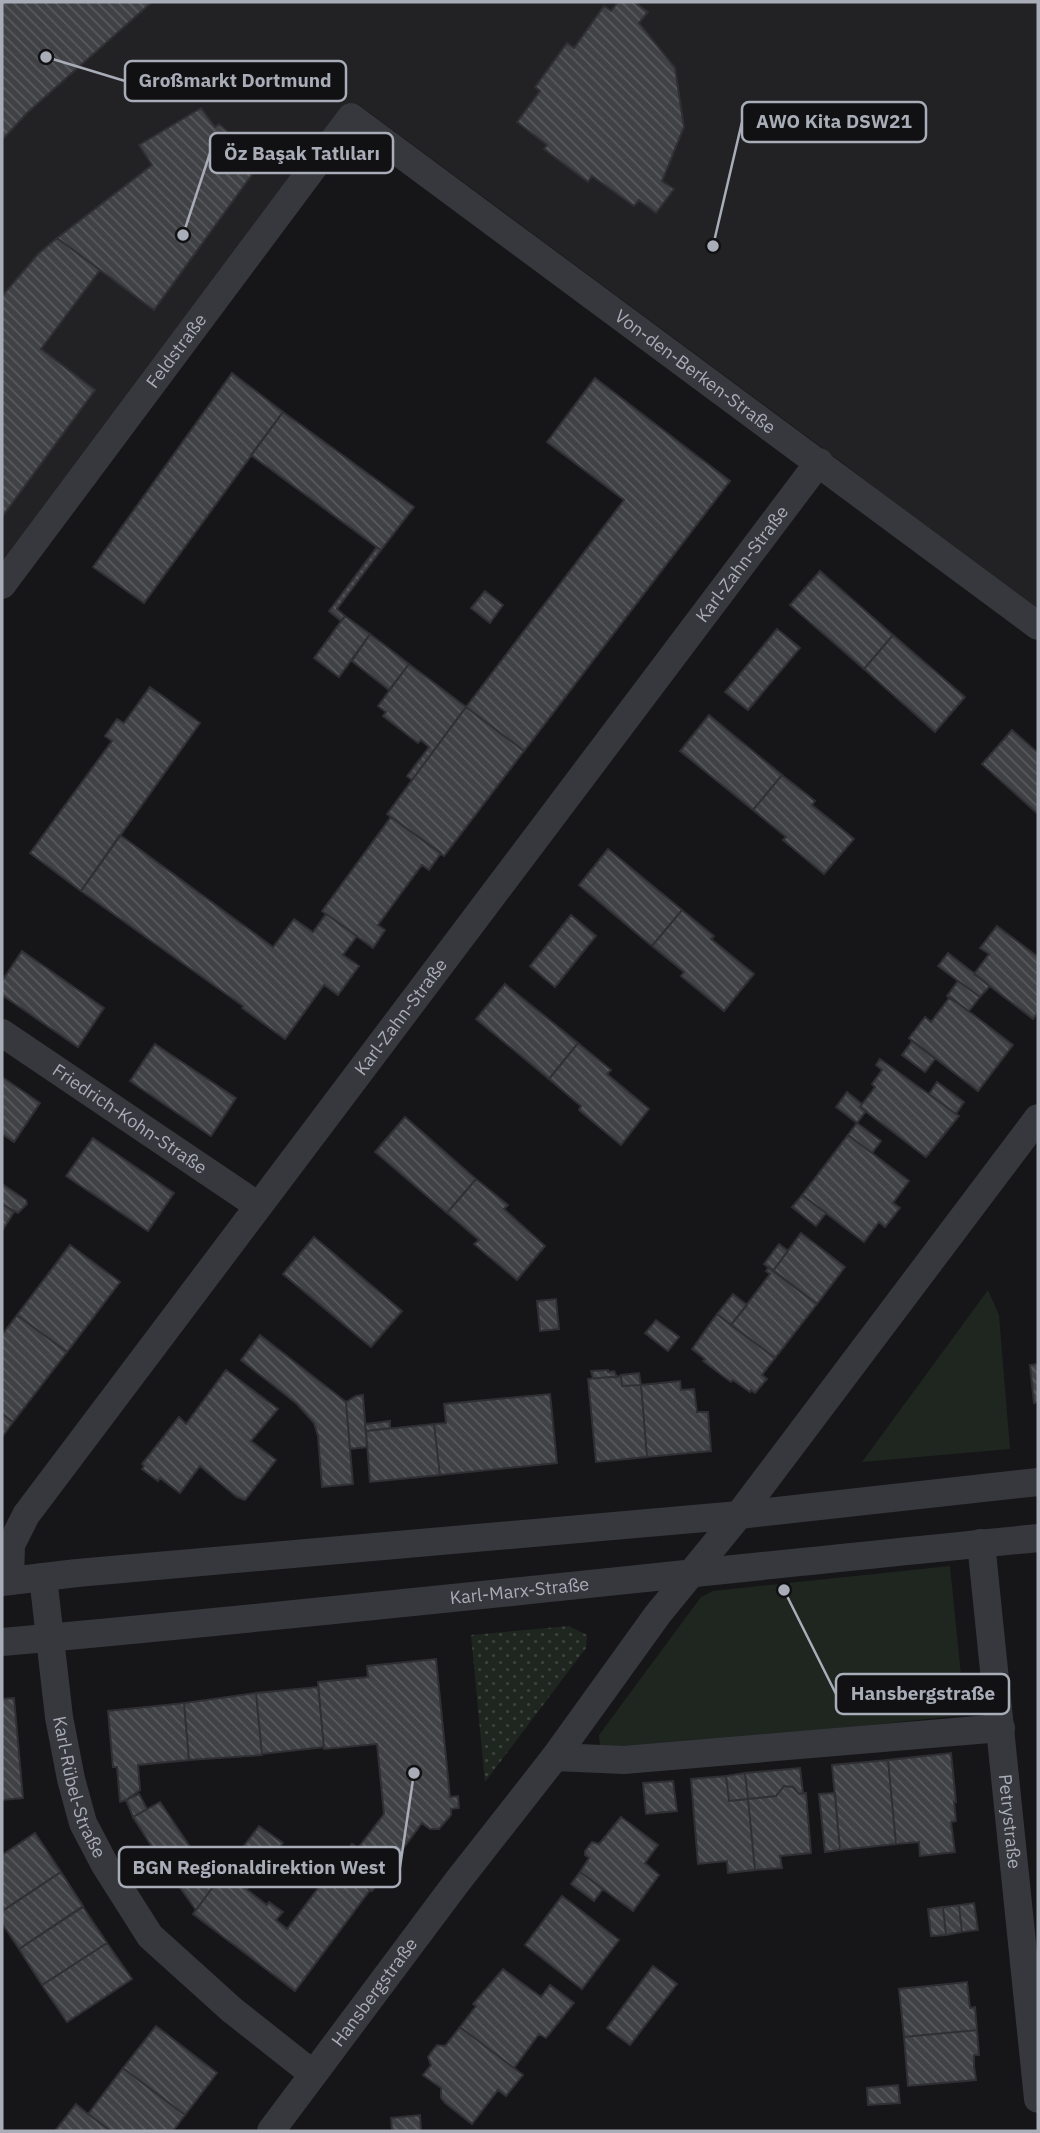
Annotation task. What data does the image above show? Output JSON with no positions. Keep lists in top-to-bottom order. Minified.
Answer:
{"streets":{"street":["Feldstraße","Von-den-Berken-Straße","Karl-Zahn-Straße","Friedrich-Kohn-Straße","Karl-Marx-Straße","Karl-Rübel-Straße","Petrystraße","Hansbergstraße"]},"crossings":[["Feldstraße","Von-den-Berken-Straße"],["Von-den-Berken-Straße","Karl-Zahn-Straße"],["Karl-Zahn-Straße","Friedrich-Kohn-Straße"],["Karl-Marx-Straße","Karl-Rübel-Straße"],["Karl-Marx-Straße","Petrystraße"],["Karl-Marx-Straße","Hansbergstraße"],["Karl-Rübel-Straße","Hansbergstraße"]],"places":["Großmarkt Dortmund","Öz Başak Tatlıları","AWO Kita DSW21","Hansbergstraße","BGN Regionaldirektion West"]}
